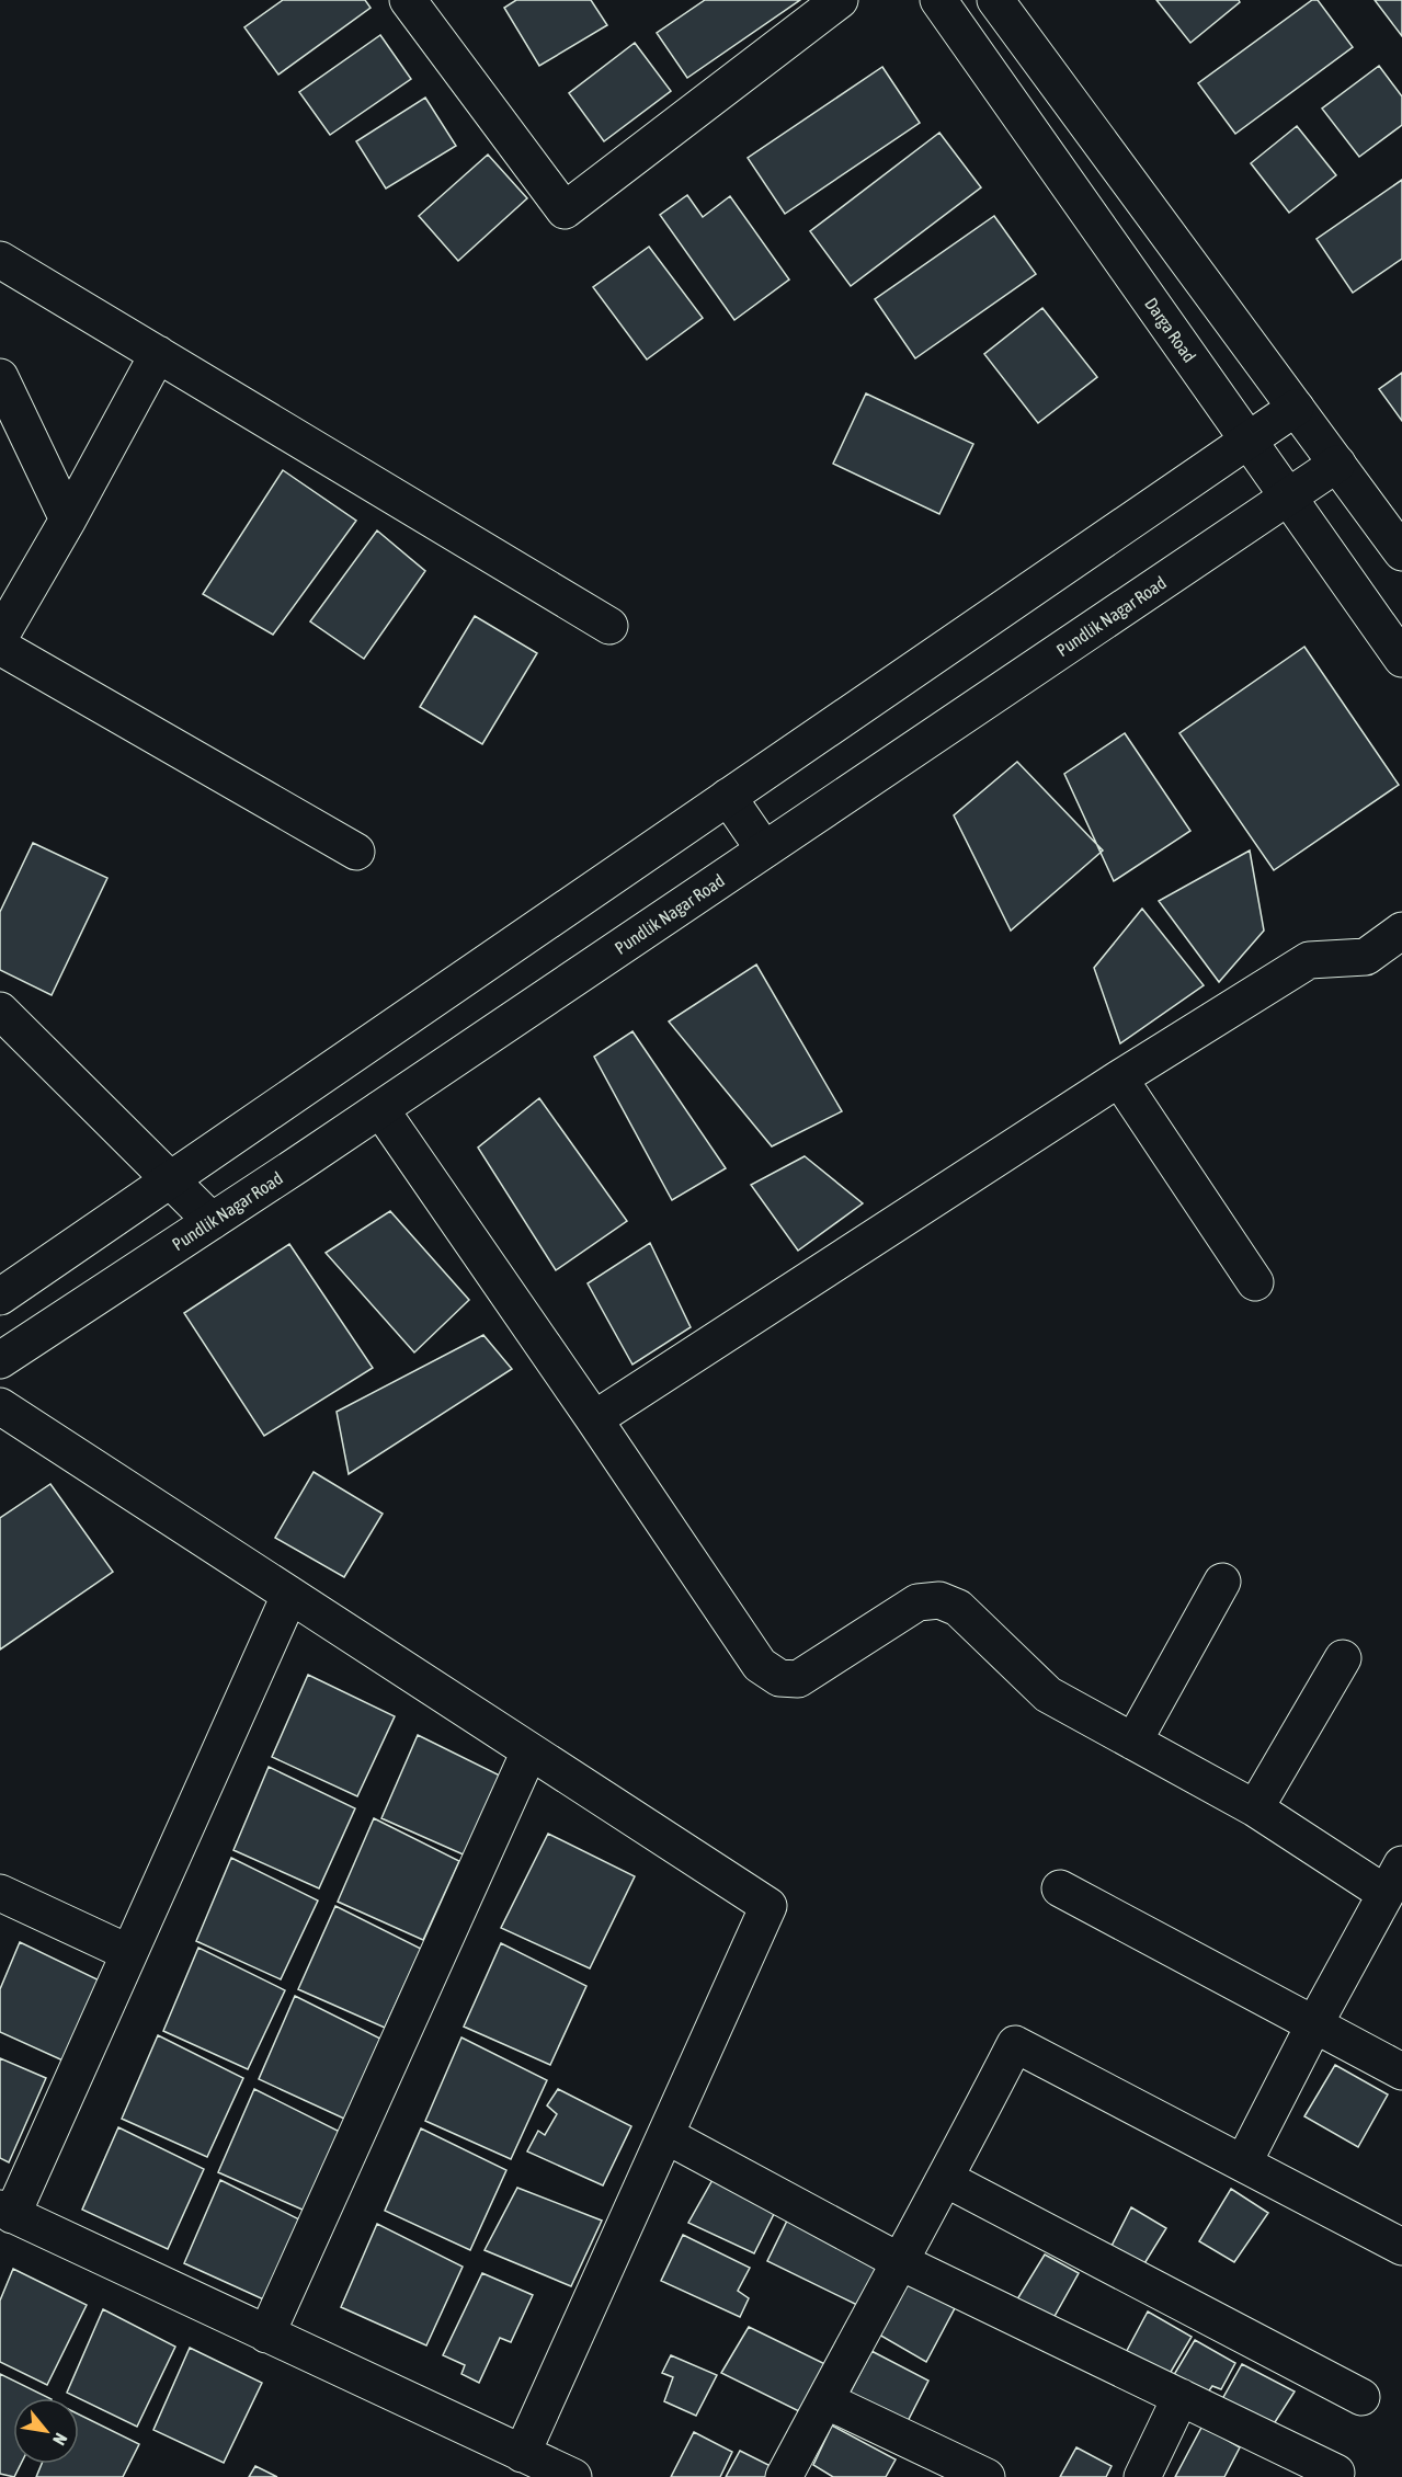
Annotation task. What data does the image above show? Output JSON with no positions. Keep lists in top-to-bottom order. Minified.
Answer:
{"streets":{"street":["Darga Road","Pundlik Nagar Road"]},"crossings":[["Darga Road","Pundlik Nagar Road"]],"north":"bottom right"}
